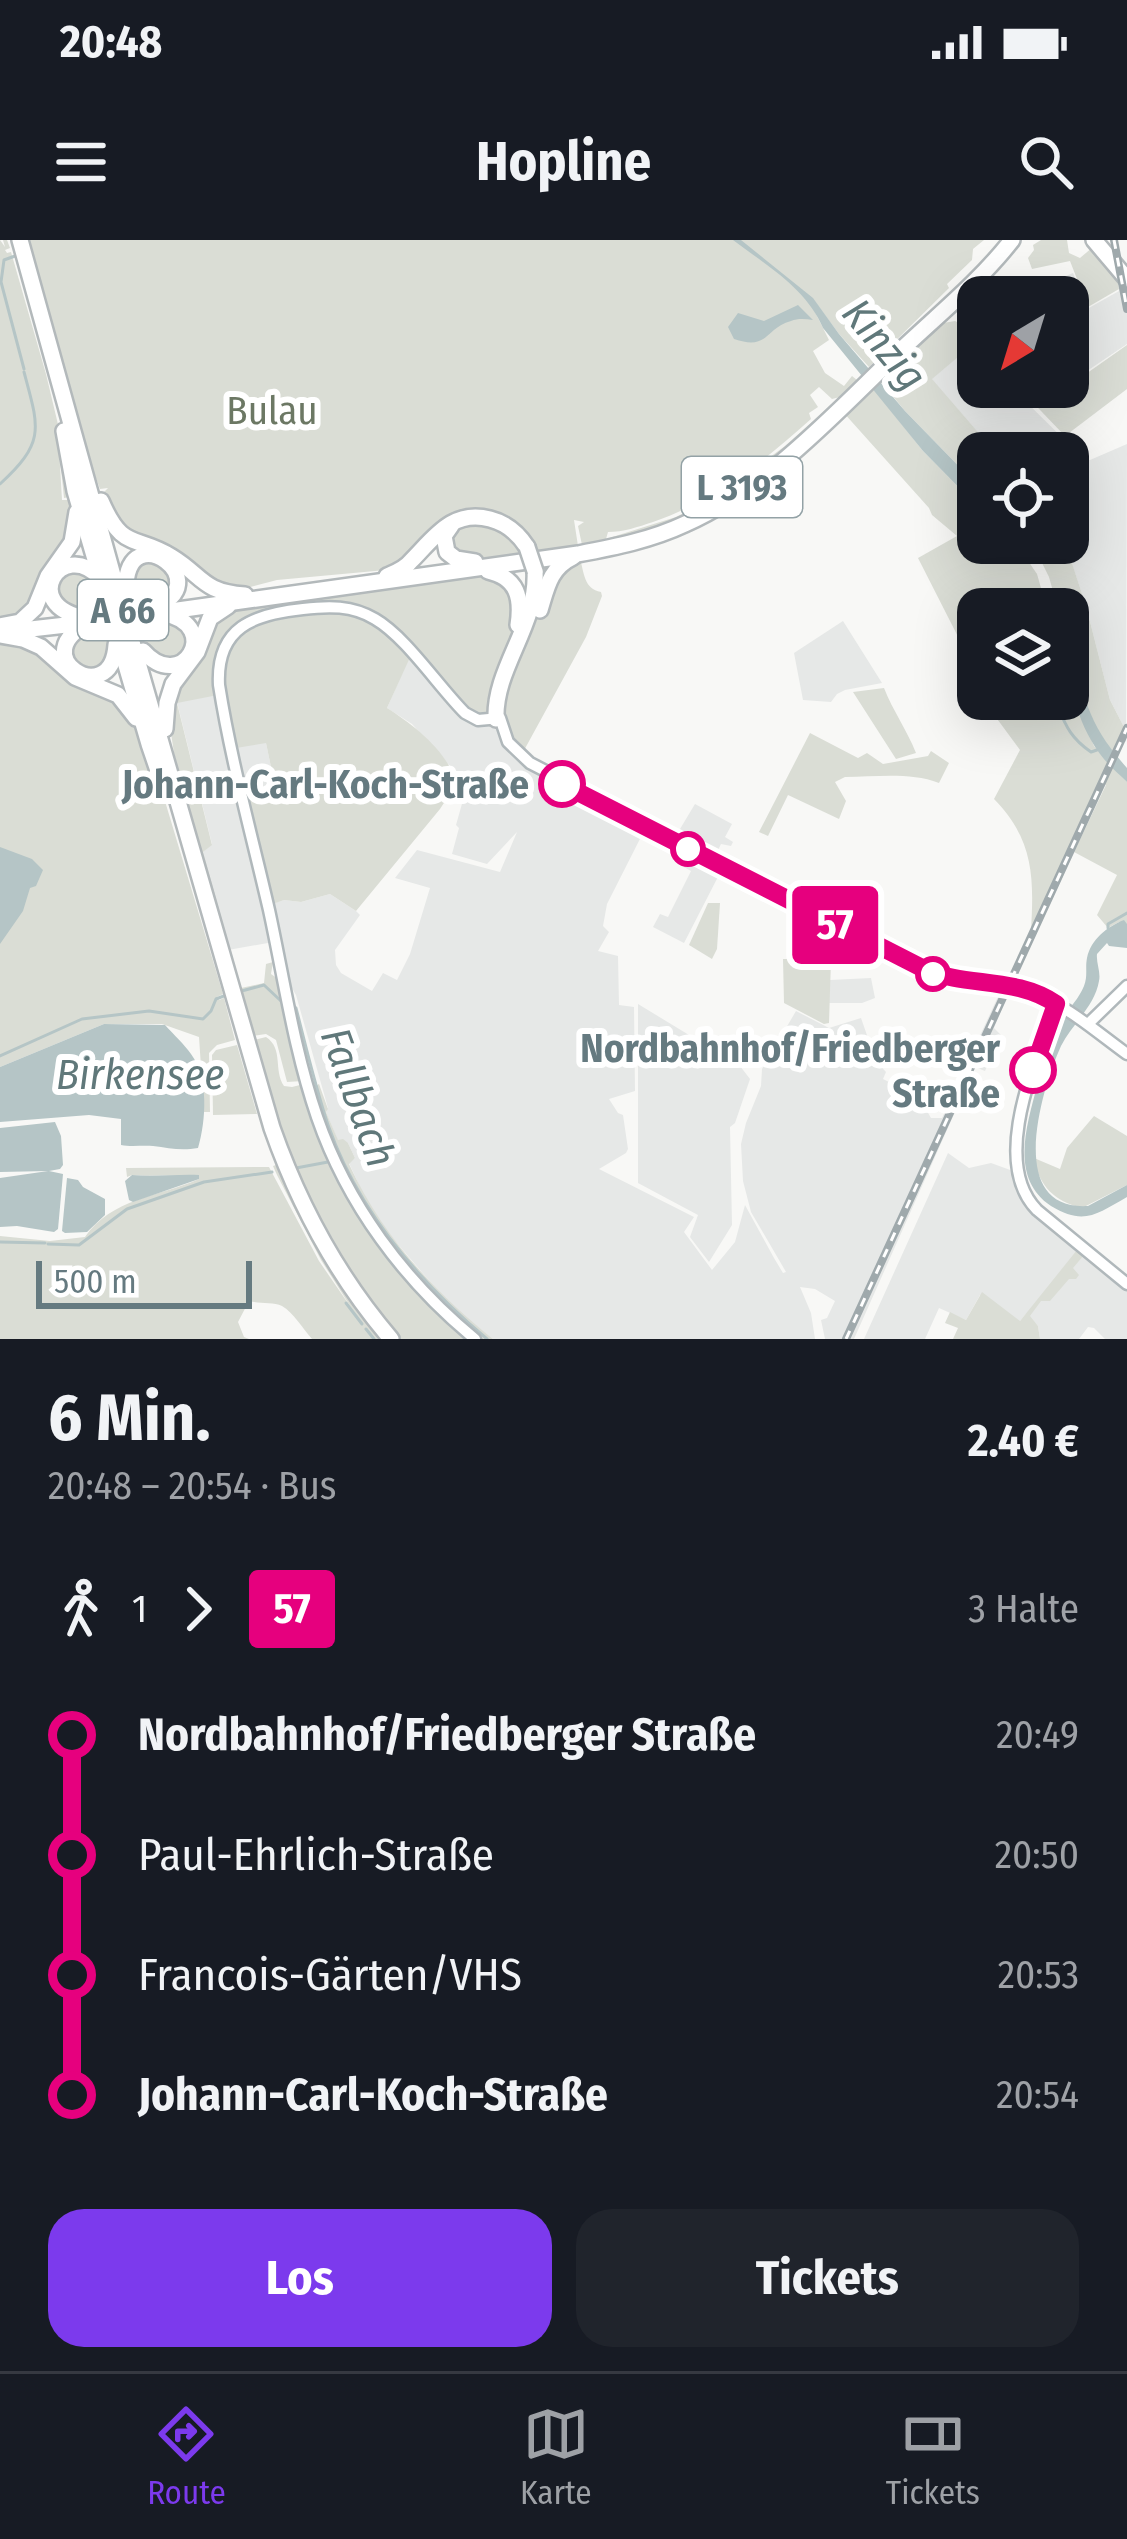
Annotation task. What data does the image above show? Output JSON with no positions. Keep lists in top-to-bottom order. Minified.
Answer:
{"streets":{"highway":["L 3193","A 66"]},"water":["Kinzig","Birkensee","Fallbach"],"parks":["Bulau"],"places":["Johann-Carl-Koch-Straße","Nordbahnhof/Friedberger Straße"],"lines":["bus line 57"],"scale_bar":"500 m","north":"bottom left","page":{"status":"20:48","header":"Hopline","on_map":"57","scale":"500 m","heading":["6 Min.","20:48 – 20:54 · Bus","2.40 €"],"legs":["1","57","3 Halte"],"list":[{"name":"Nordbahnhof/Friedberger Straße","value":"20:49"},{"name":"Paul-Ehrlich-Straße","value":"20:50"},{"name":"Francois-Gärten/VHS","value":"20:53"},{"name":"Johann-Carl-Koch-Straße","value":"20:54"}],"buttons":["Los","Tickets"],"tabs":["Route","Karte","Tickets"]}}
